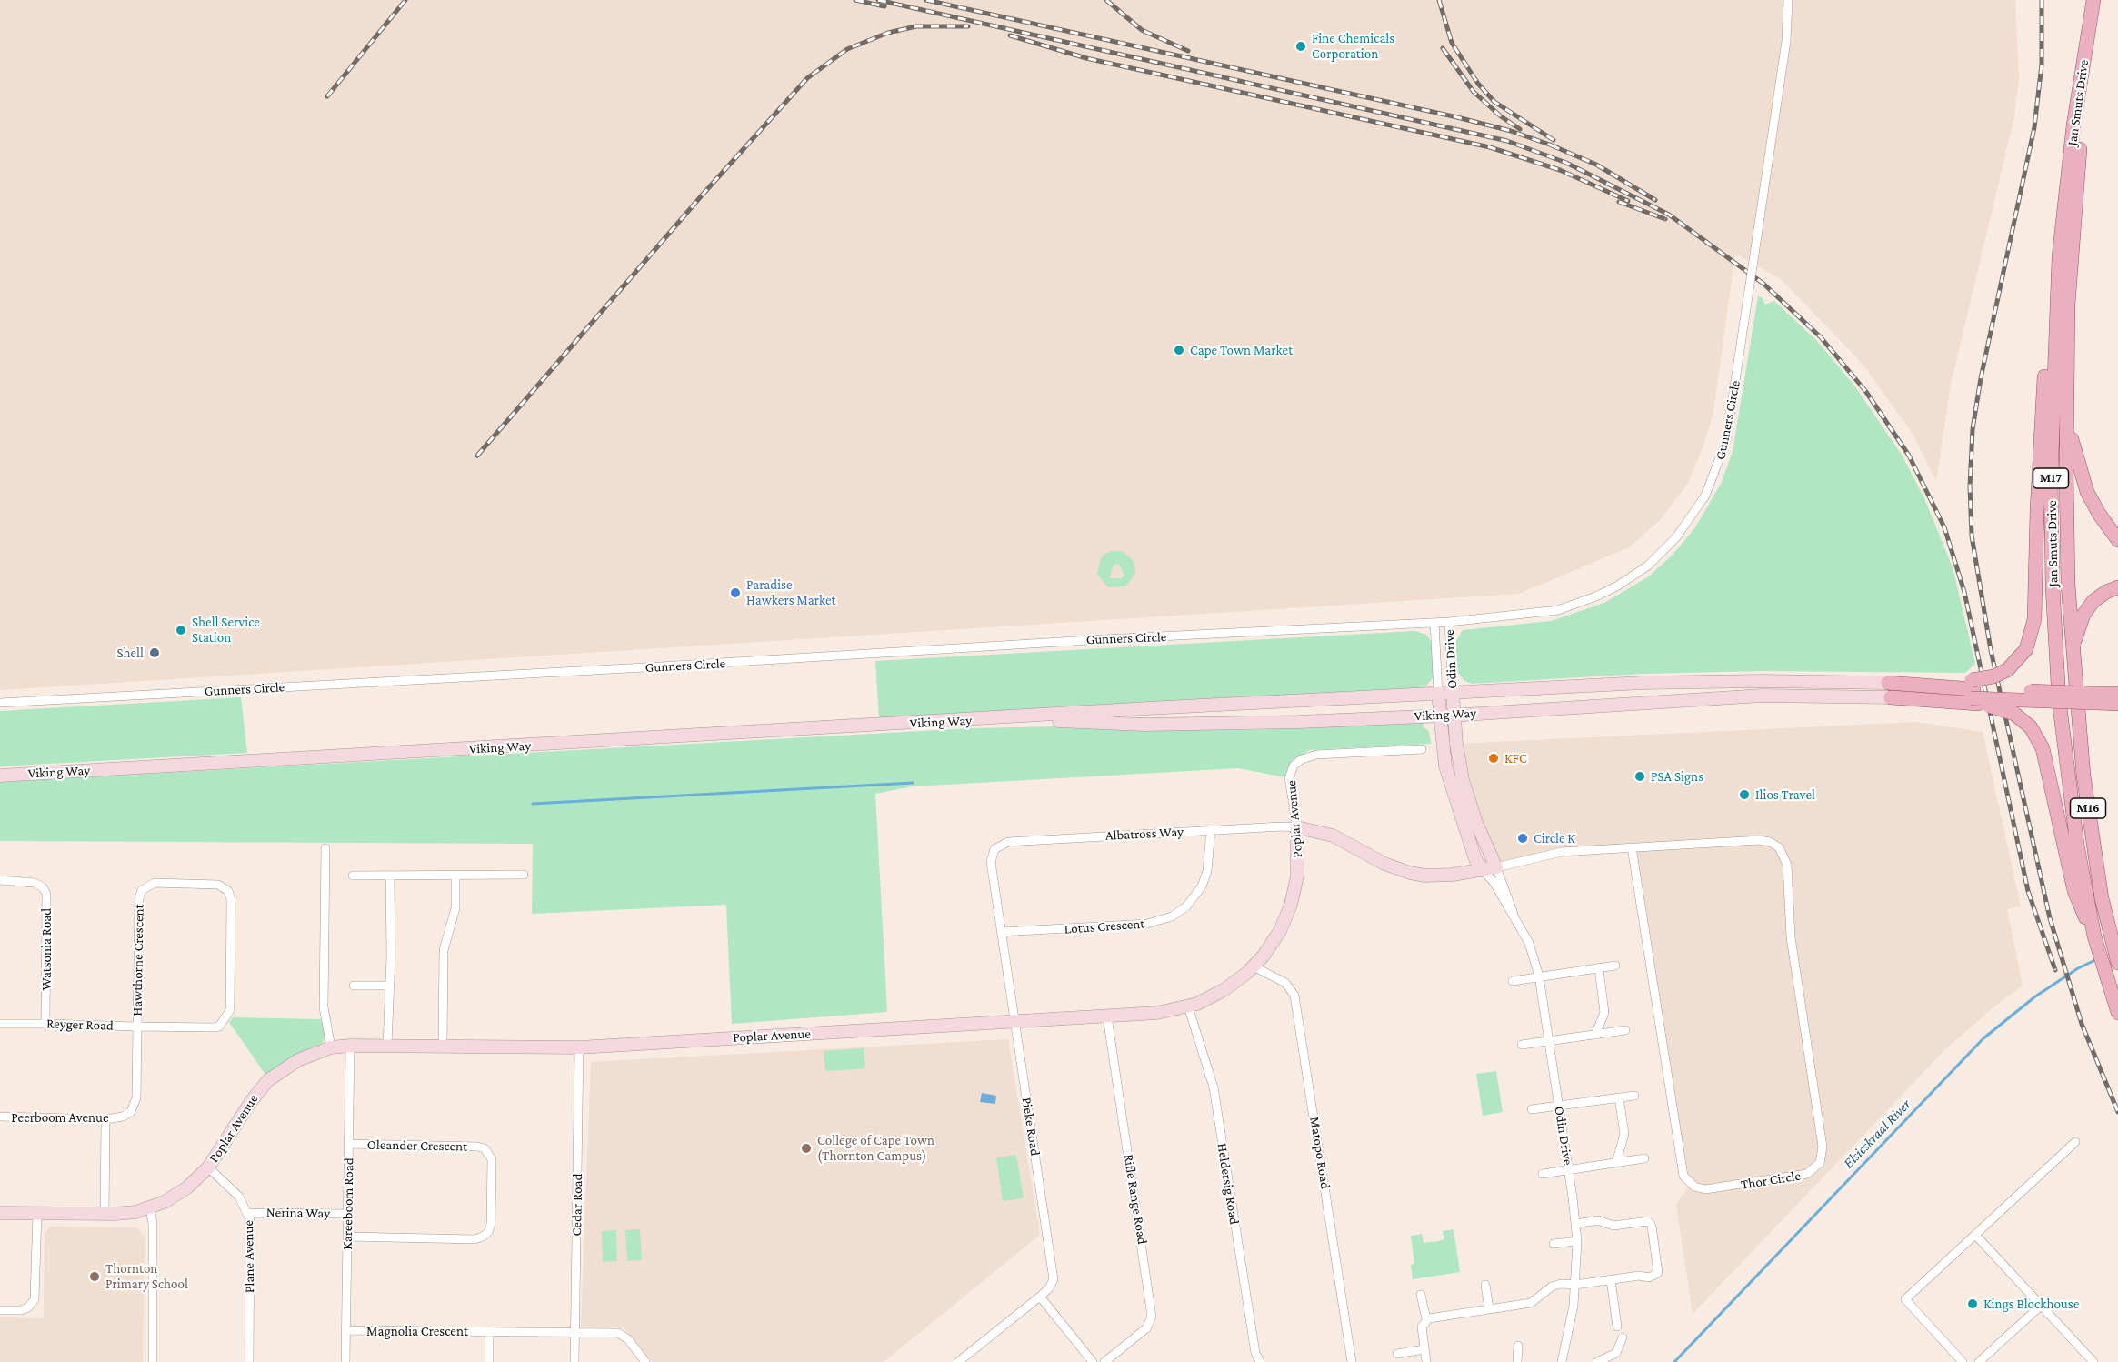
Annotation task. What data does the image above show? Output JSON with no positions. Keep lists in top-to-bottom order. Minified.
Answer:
{"streets":{"main road":["Jan Smuts Drive","M17","Odin Drive","Viking Way","M16","Poplar Avenue"],"street":["Gunners Circle","Albatross Way","Lotus Crescent","Watsonia Road","Hawthorne Crescent","Reyger Road","Peerboom Avenue","Pieke Road","Oleander Crescent","Matopo Road","Thor Circle","Heldersig Road","Rifle Range Road","Kareeboom Road","Cedar Road","Nerina Way","Plane Avenue","Magnolia Crescent"]},"crossings":[["Gunners Circle","Odin Drive"],["Odin Drive","Viking Way"],["Odin Drive","Thor Circle"],["Poplar Avenue","Albatross Way"],["Poplar Avenue","Pieke Road"],["Poplar Avenue","Matopo Road"],["Poplar Avenue","Heldersig Road"],["Poplar Avenue","Rifle Range Road"],["Poplar Avenue","Kareeboom Road"],["Poplar Avenue","Cedar Road"],["Poplar Avenue","Plane Avenue"],["Albatross Way","Lotus Crescent"],["Albatross Way","Pieke Road"],["Lotus Crescent","Pieke Road"],["Watsonia Road","Reyger Road"],["Hawthorne Crescent","Reyger Road"],["Hawthorne Crescent","Peerboom Avenue"],["Reyger Road","Peerboom Avenue"],["Oleander Crescent","Kareeboom Road"],["Kareeboom Road","Nerina Way"],["Kareeboom Road","Magnolia Crescent"],["Cedar Road","Magnolia Crescent"],["Nerina Way","Plane Avenue"]],"water":["Elsieskraal River"],"places":["Fine Chemicals Corporation","Cape Town Market","Paradise Hawkers Market","Shell Service Station","Shell","KFC","PSA Signs","Ilios Travel","Circle K","College of Cape Town (Thornton Campus)","Thornton Primary School","Kings Blockhouse"]}
